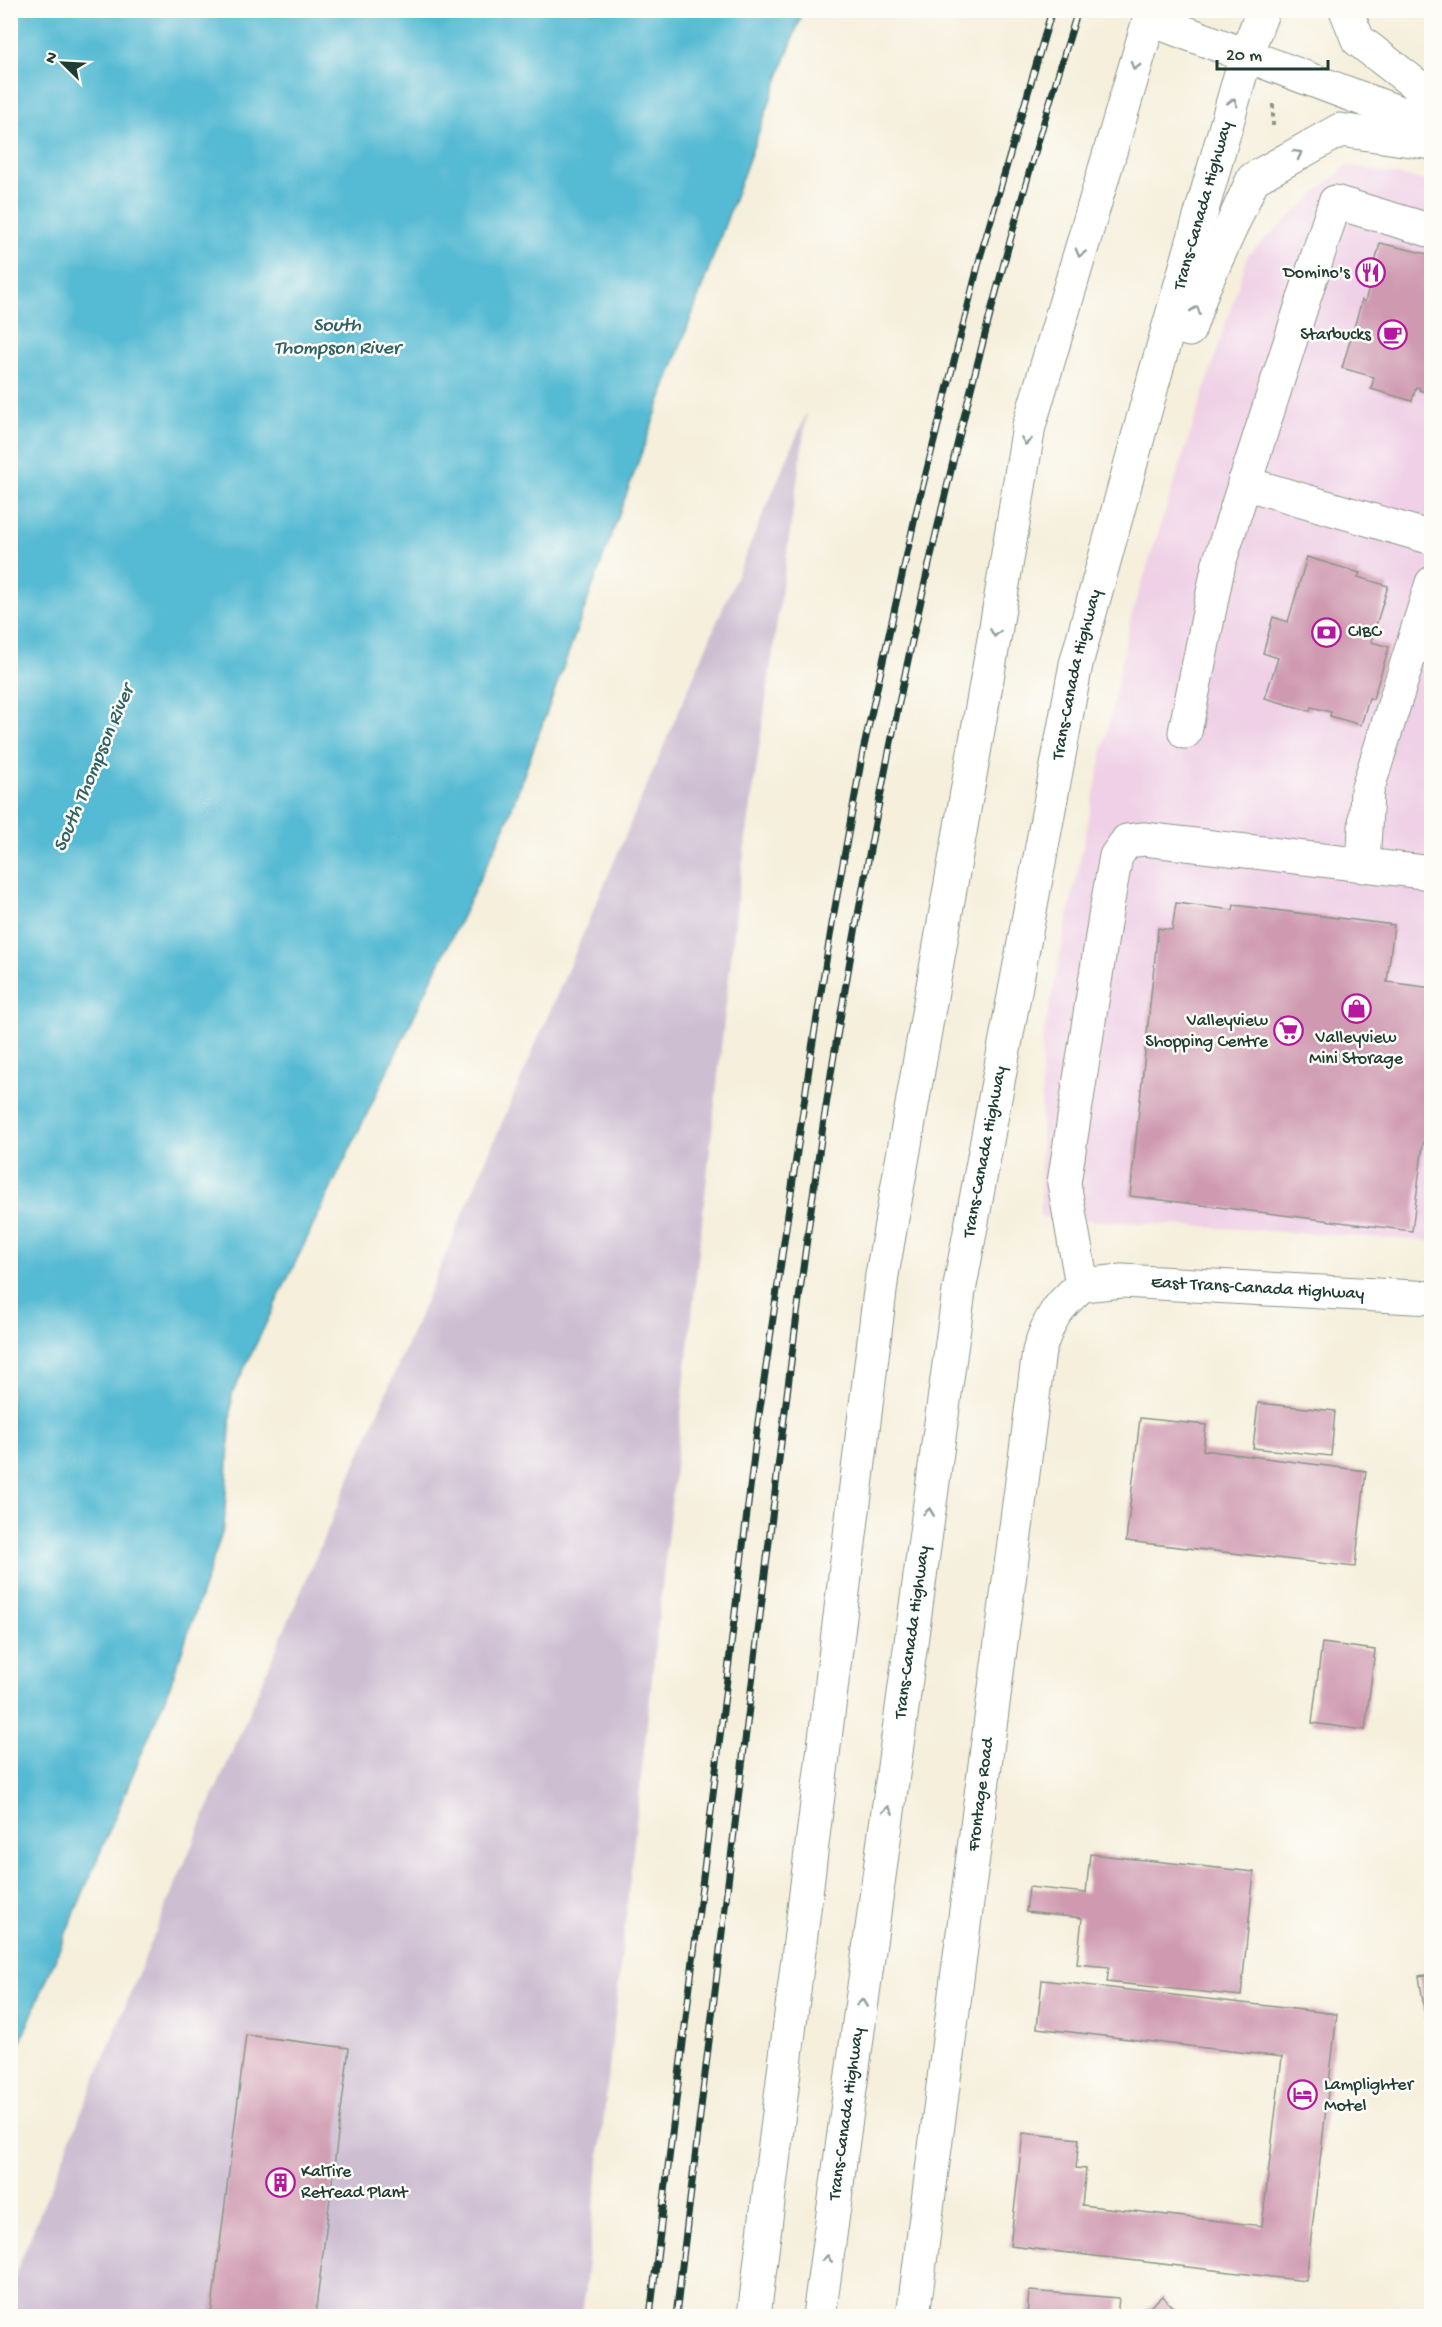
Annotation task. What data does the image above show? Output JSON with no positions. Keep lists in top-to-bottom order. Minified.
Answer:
{"streets":{"main road":["Trans-Canada Highway","East Trans-Canada Highway","Frontage Road"]},"crossings":[["East Trans-Canada Highway","Frontage Road"]],"water":["South Thompson River"],"places":{"restaurant":["Domino's"],"cafe":["Starbucks"],"bank":["CIBC"],"shop":["Valleyview Mini Storage"],"supermarket":["Valleyview Shopping Centre"],"hotel":["Lamplighter Motel"],"building":["KalTire Retread Plant"]},"scale_bar":"20 m","north":"top left"}
